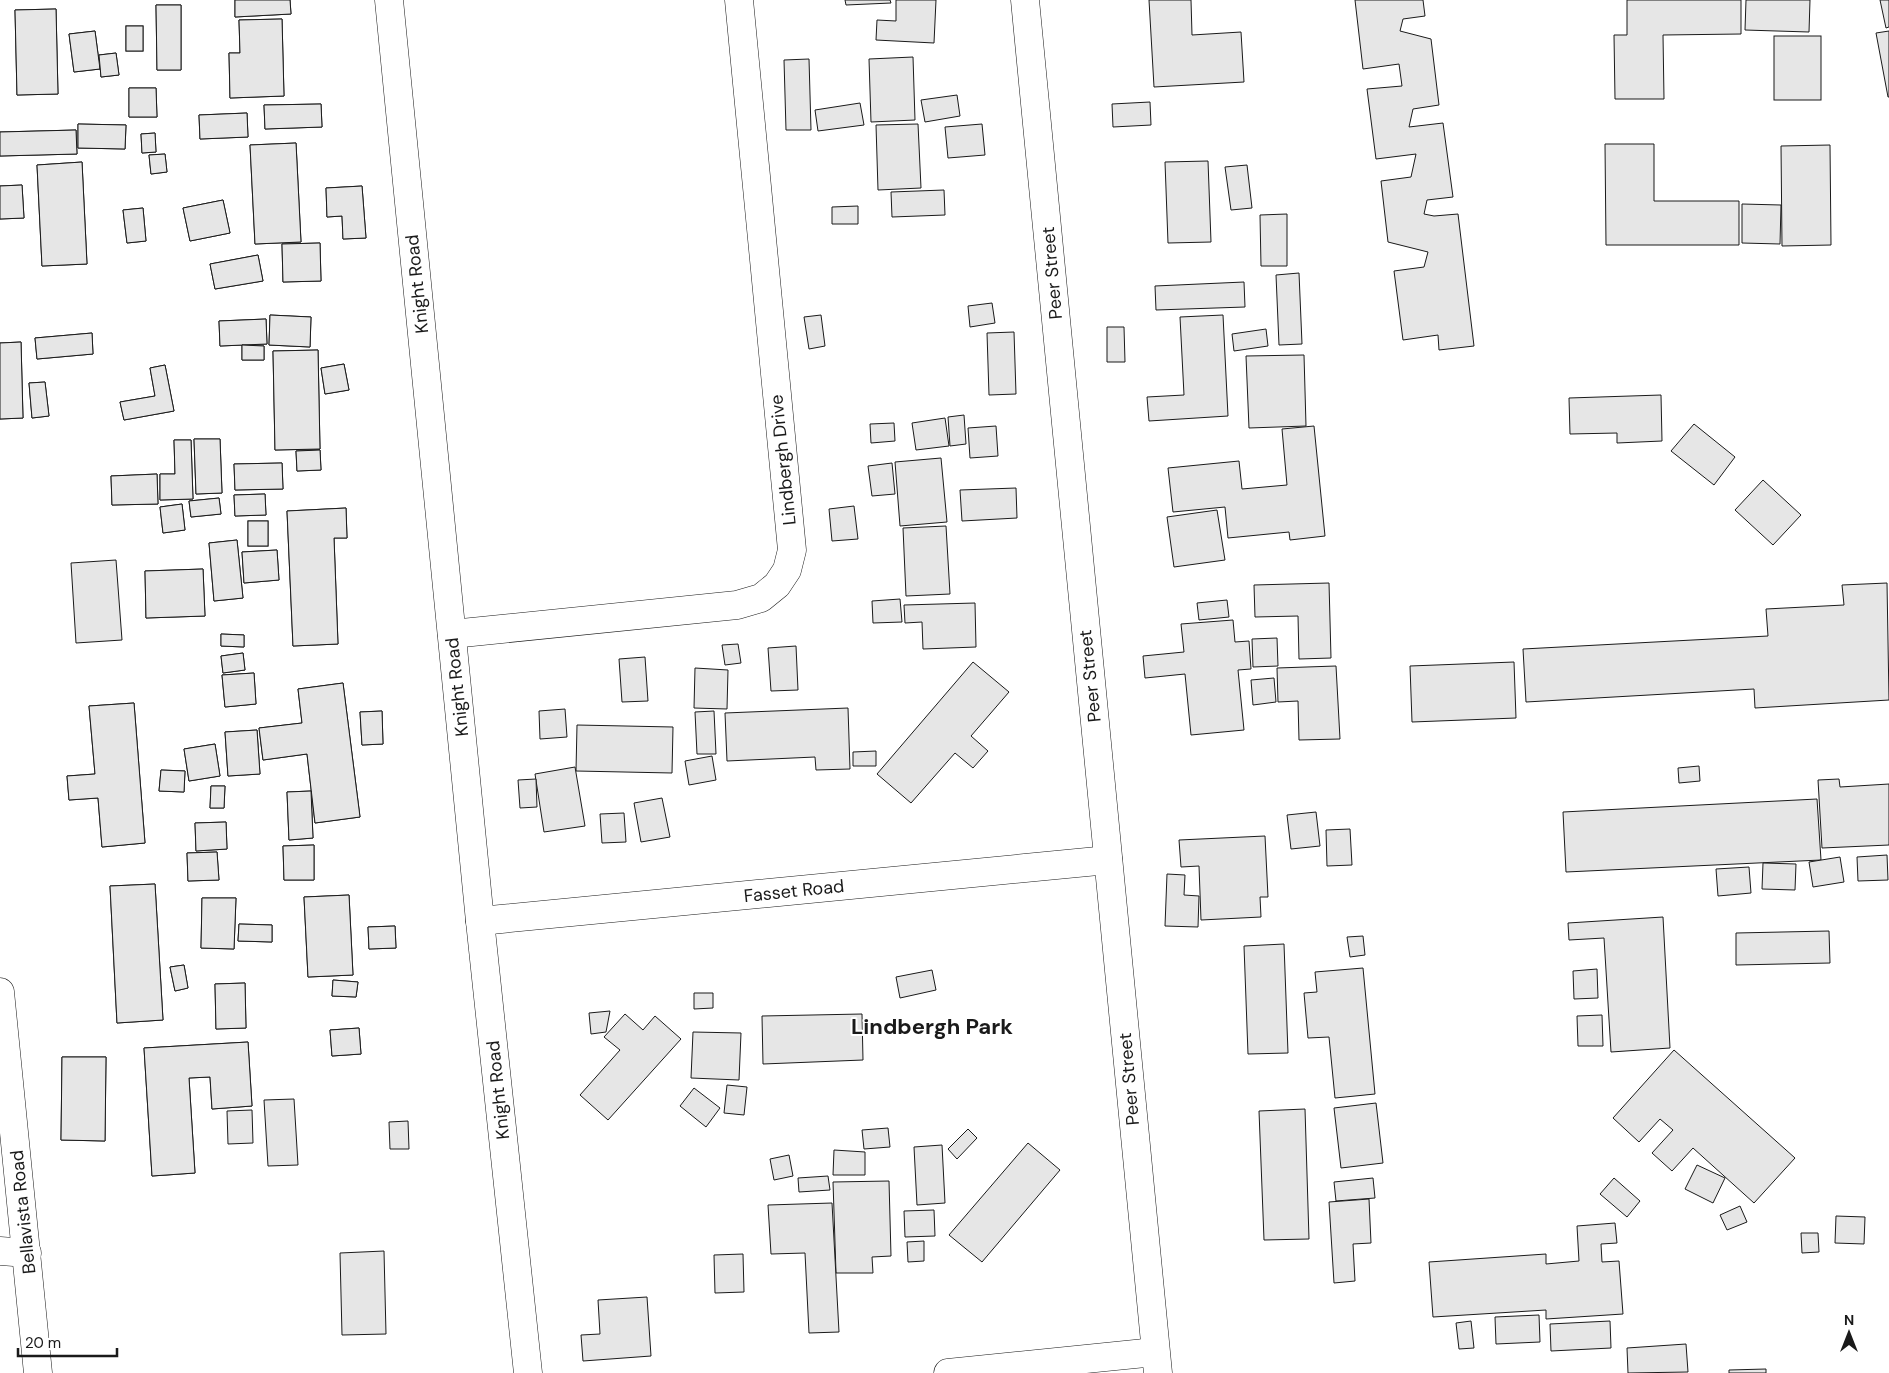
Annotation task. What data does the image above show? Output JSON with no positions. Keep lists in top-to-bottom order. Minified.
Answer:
{"streets":{"street":["Peer Street","Knight Road","Lindbergh Drive","Fasset Road","Bellavista Road"]},"crossings":[["Peer Street","Fasset Road"],["Knight Road","Lindbergh Drive"],["Knight Road","Fasset Road"]],"districts":["Lindbergh Park"],"scale_bar":"20 m","north":"top"}
